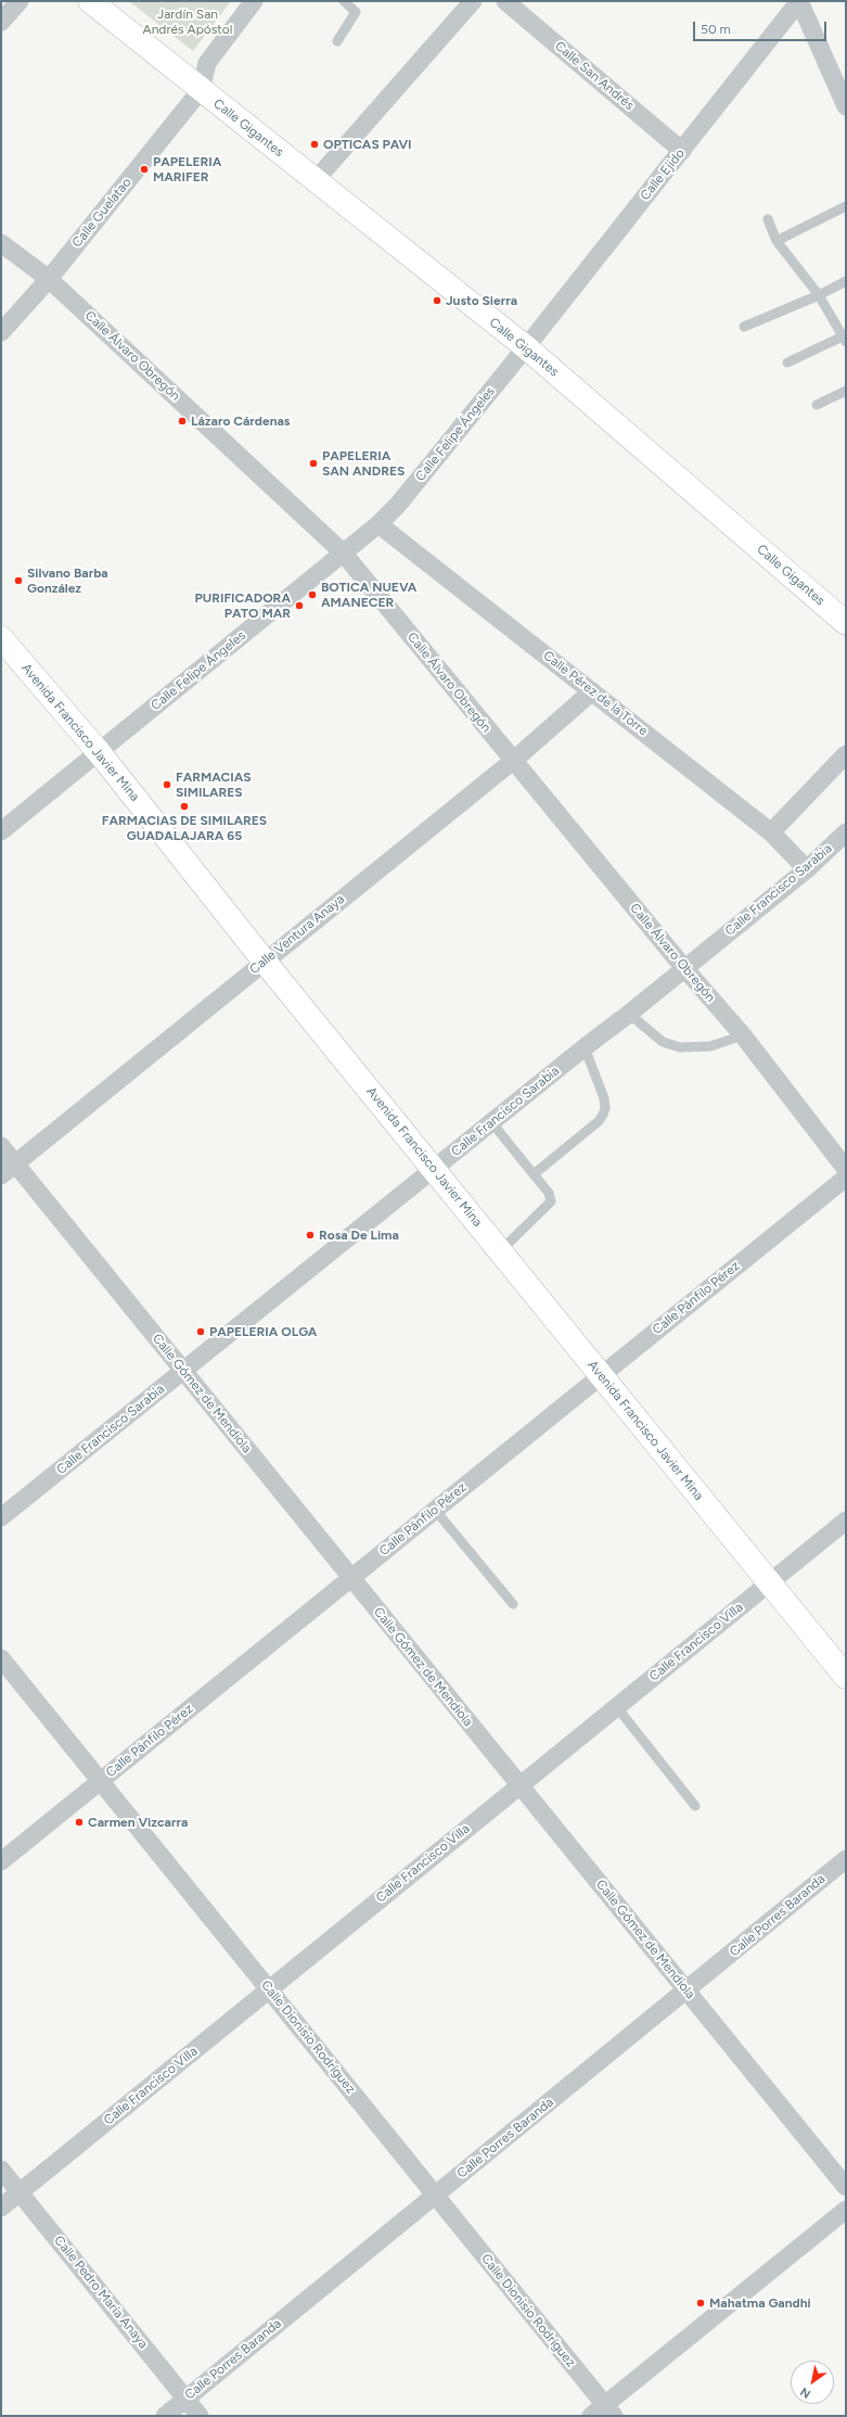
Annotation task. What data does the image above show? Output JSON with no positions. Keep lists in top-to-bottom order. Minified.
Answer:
{"streets":{"main road":["Calle Gigantes","Avenida Francisco Javier Mina"],"street":["Calle San Andrés","Calle Ejido","Calle Guelatao","Calle Álvaro Obregón","Calle Felipe Ángeles","Calle Pérez de la Torre","Calle Francisco Sarabia","Calle Ventura Anaya","Calle Pánfilo Pérez","Calle Gómez de Mendiola","Calle Francisco Villa","Calle Porres Baranda","Calle Dionisio Rodríguez","Calle Pedro María Anaya"]},"crossings":[["Calle San Andrés","Calle Ejido"],["Calle Gigantes","Calle Ejido"],["Calle Gigantes","Calle Guelatao"],["Calle Gigantes","Calle Felipe Ángeles"],["Calle Ejido","Calle Felipe Ángeles"],["Calle Guelatao","Calle Álvaro Obregón"],["Calle Álvaro Obregón","Calle Felipe Ángeles"],["Calle Álvaro Obregón","Calle Francisco Sarabia"],["Calle Álvaro Obregón","Calle Ventura Anaya"],["Calle Felipe Ángeles","Calle Pérez de la Torre"],["Calle Felipe Ángeles","Avenida Francisco Javier Mina"],["Calle Pérez de la Torre","Calle Francisco Sarabia"],["Calle Pérez de la Torre","Calle Ventura Anaya"],["Avenida Francisco Javier Mina","Calle Francisco Sarabia"],["Avenida Francisco Javier Mina","Calle Ventura Anaya"],["Avenida Francisco Javier Mina","Calle Pánfilo Pérez"],["Avenida Francisco Javier Mina","Calle Francisco Villa"],["Calle Francisco Sarabia","Calle Gómez de Mendiola"],["Calle Ventura Anaya","Calle Gómez de Mendiola"],["Calle Pánfilo Pérez","Calle Gómez de Mendiola"],["Calle Pánfilo Pérez","Calle Dionisio Rodríguez"],["Calle Gómez de Mendiola","Calle Francisco Villa"],["Calle Gómez de Mendiola","Calle Porres Baranda"],["Calle Francisco Villa","Calle Dionisio Rodríguez"],["Calle Francisco Villa","Calle Pedro María Anaya"],["Calle Porres Baranda","Calle Dionisio Rodríguez"],["Calle Porres Baranda","Calle Pedro María Anaya"]],"parks":["Jardín San Andrés Apóstol"],"places":["OPTICAS PAVI","PAPELERIA MARIFER","Justo Sierra","Lázaro Cárdenas","PAPELERIA SAN ANDRES","Silvano Barba González","BOTICA NUEVA AMANECER","PURIFICADORA PATO MAR","FARMACIAS SIMILARES","FARMACIAS DE SIMILARES GUADALAJARA 65","Rosa De Lima","PAPELERIA OLGA","Carmen Vizcarra","Mahatma Gandhi"],"scale_bar":"50 m","north":"bottom left"}
